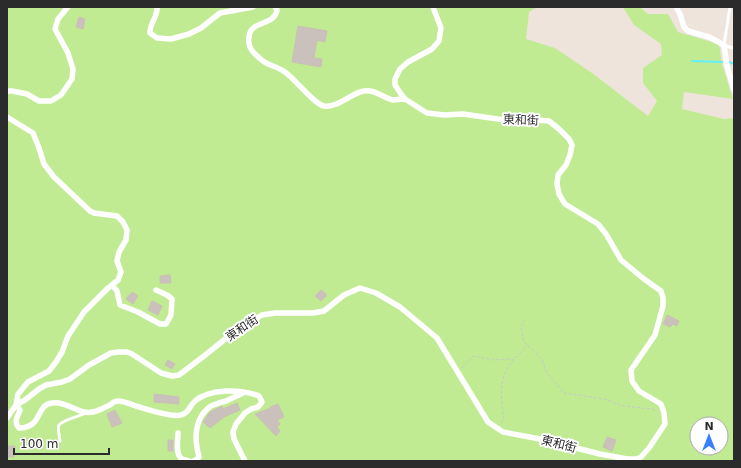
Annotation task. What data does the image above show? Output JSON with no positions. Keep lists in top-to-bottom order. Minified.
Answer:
{"streets":{"street":["東和街"]},"scale_bar":"100 m","north":"top"}
